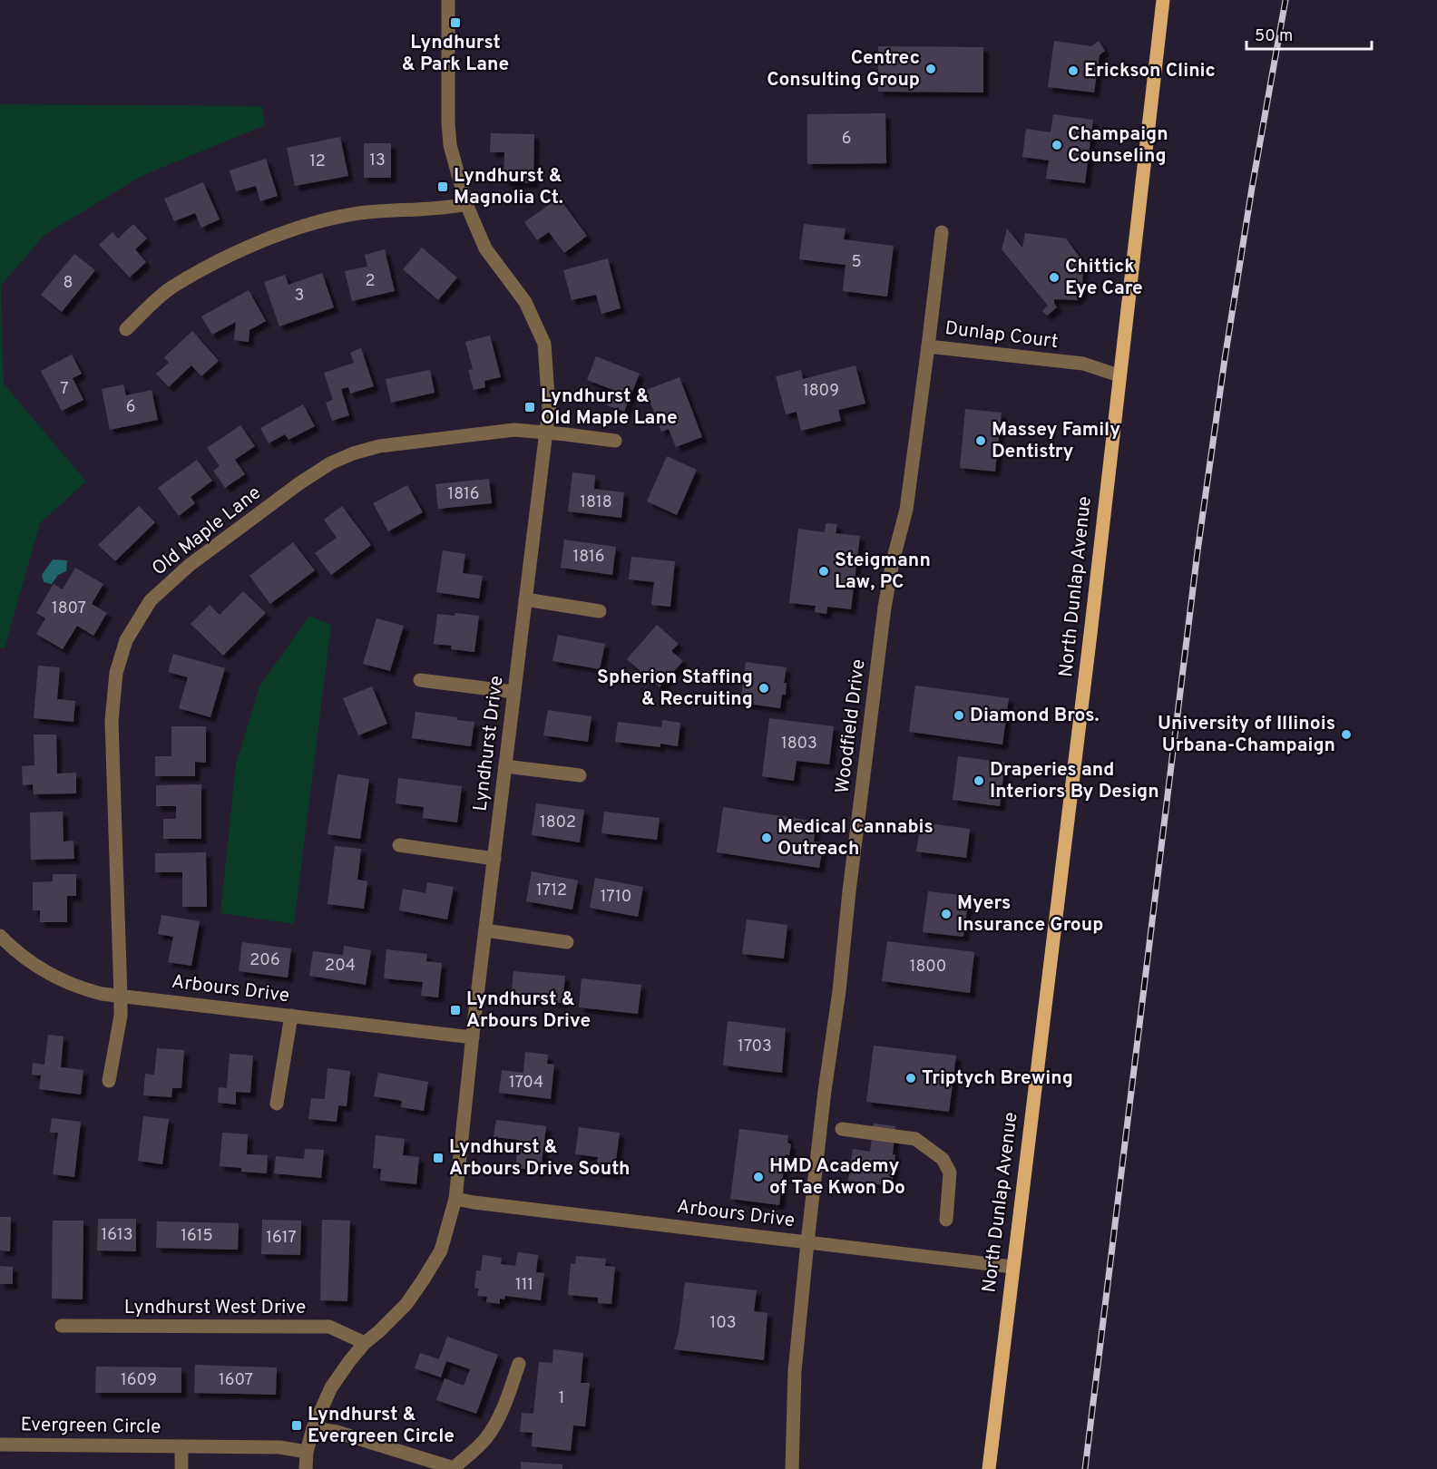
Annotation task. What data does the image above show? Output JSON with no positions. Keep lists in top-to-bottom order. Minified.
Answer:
{"streets":{"main road":["North Dunlap Avenue"],"street":["Dunlap Court","Old Maple Lane","Woodfield Drive","Lyndhurst Drive","Arbours Drive","Lyndhurst West Drive","Evergreen Circle"]},"crossings":[["Dunlap Court","North Dunlap Avenue"],["Dunlap Court","Woodfield Drive"],["Old Maple Lane","Lyndhurst Drive"],["Old Maple Lane","Arbours Drive"],["North Dunlap Avenue","Arbours Drive"],["Woodfield Drive","Arbours Drive"],["Lyndhurst Drive","Arbours Drive"],["Lyndhurst Drive","Lyndhurst West Drive"],["Lyndhurst Drive","Evergreen Circle"]],"places":{"transit":["Lyndhurst & Park Lane","Lyndhurst & Magnolia Ct.","Lyndhurst & Old Maple Lane","Lyndhurst & Arbours Drive","Lyndhurst & Arbours Drive South","Lyndhurst & Evergreen Circle"],"other":["Centrec Consulting Group","Erickson Clinic","Champaign Counseling","Chittick Eye Care","Massey Family Dentistry","Steigmann Law, PC","Spherion Staffing & Recruiting","Diamond Bros.","University of Illinois Urbana-Champaign","Draperies and Interiors By Design","Medical Cannabis Outreach","Myers Insurance Group","Triptych Brewing","HMD Academy of Tae Kwon Do"]},"house_numbers":["6","13","12","5","2","8","3","7","1809","6","1816","1818","1816","1807","1803","1802","1712","1710","206","204","1800","1703","1704","1613","1615","1617","111","103","1609","1607","1"],"scale_bar":"50 m"}
